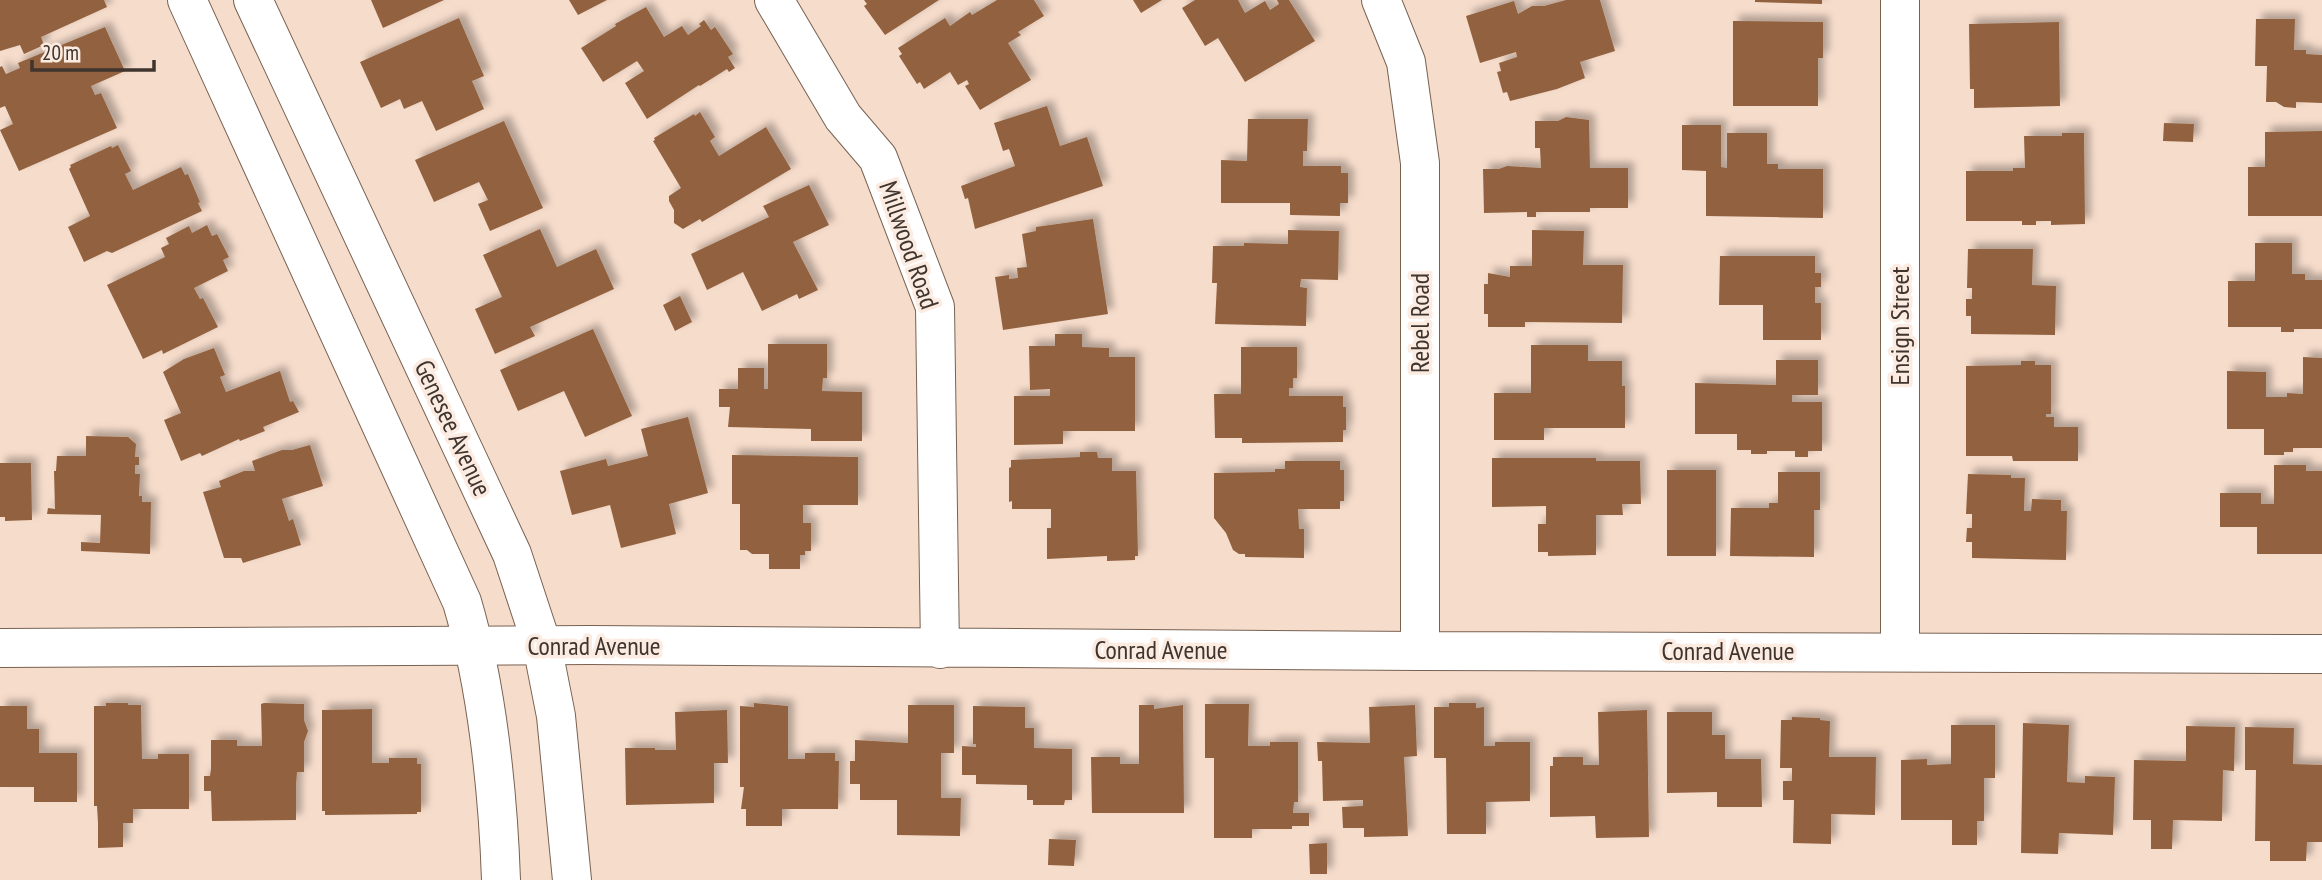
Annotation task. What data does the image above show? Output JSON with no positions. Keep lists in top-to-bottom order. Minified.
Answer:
{"streets":{"street":["Millwood Road","Rebel Road","Ensign Street","Genesee Avenue","Conrad Avenue"]},"crossings":[["Millwood Road","Conrad Avenue"],["Rebel Road","Conrad Avenue"],["Ensign Street","Conrad Avenue"],["Genesee Avenue","Conrad Avenue"]],"scale_bar":"20 m"}
